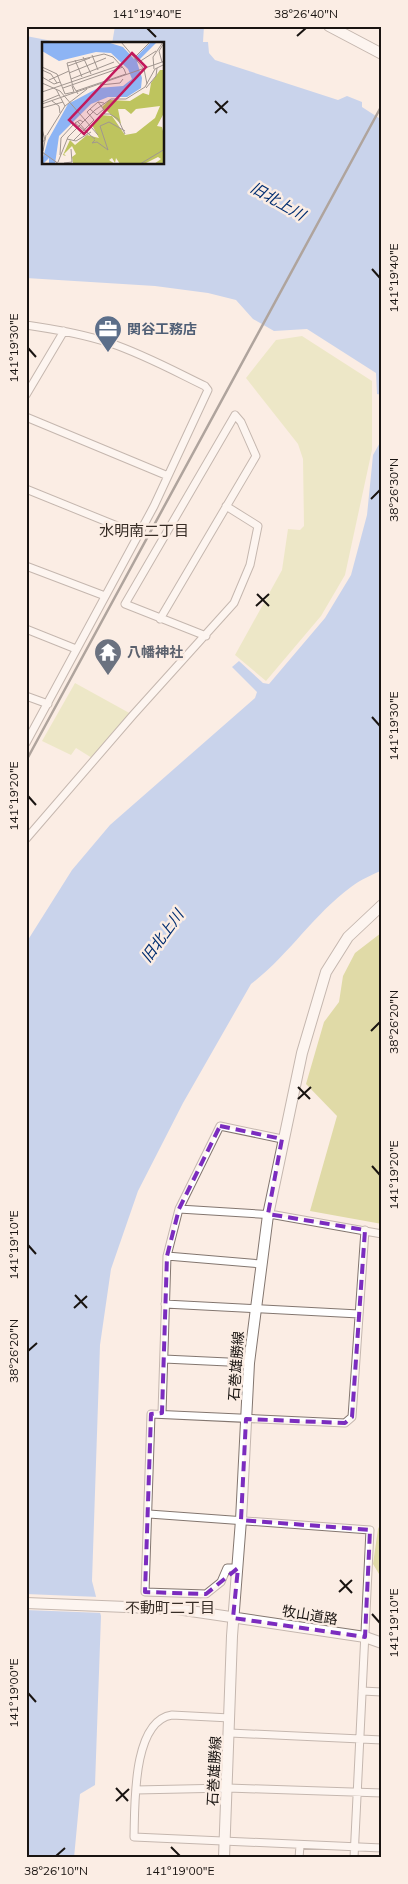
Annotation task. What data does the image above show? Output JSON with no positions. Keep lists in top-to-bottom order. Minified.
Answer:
{"streets":{"main road":["石巻雄勝線","牧山道路"]},"crossings":[["石巻雄勝線","牧山道路"]],"districts":["水明南二丁目","不動町二丁目"],"water":["旧北上川"],"places":{"office":["関谷工務店"],"temple":["八幡神社"]},"coordinates":["141°19'40\"E","38°26'40\"N","141°19'30\"E","38°26'30\"N","141°19'20\"E","38°26'20\"N","141°19'10\"E","141°19'00\"E","38°26'10\"N"]}
